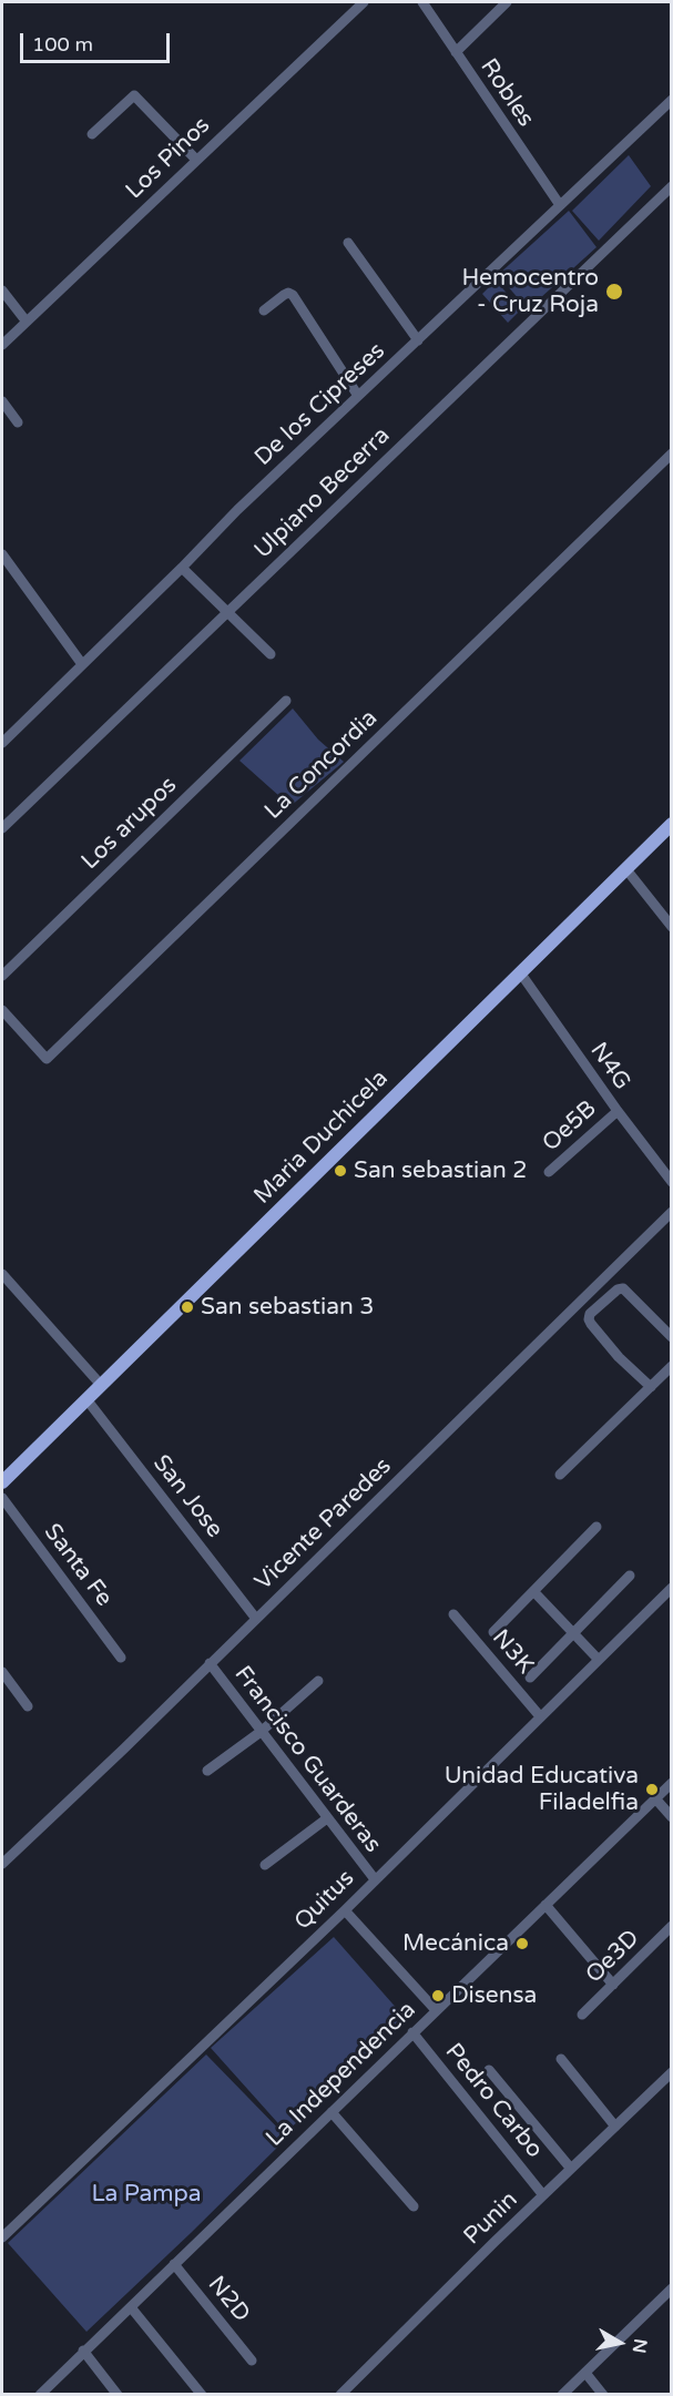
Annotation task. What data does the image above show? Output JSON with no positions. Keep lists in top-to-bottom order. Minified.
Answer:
{"streets":{"main road":["Maria Duchicela"],"street":["Robles","Los Pinos","De los Cipreses","Ulpiano Becerra","La Concordia","Los arupos","N4G","Oe5B","San Jose","Vicente Paredes","Santa Fe","N3K","Francisco Guarderas","Quitus","Oe3D","La Independencia","Pedro Carbo","Punin","N2D"]},"crossings":[["Robles","De los Cipreses"],["N4G","Oe5B"],["N4G","Maria Duchicela"],["Maria Duchicela","San Jose"],["San Jose","Vicente Paredes"],["Vicente Paredes","Francisco Guarderas"],["N3K","Quitus"],["Francisco Guarderas","Quitus"],["La Independencia","Pedro Carbo"],["La Independencia","N2D"],["Pedro Carbo","Punin"]],"parks":["La Pampa"],"places":["Hemocentro - Cruz Roja","San sebastian 2","San sebastian 3","Unidad Educativa Filadelfia","Mecánica","Disensa"],"scale_bar":"100 m","north":"right"}
